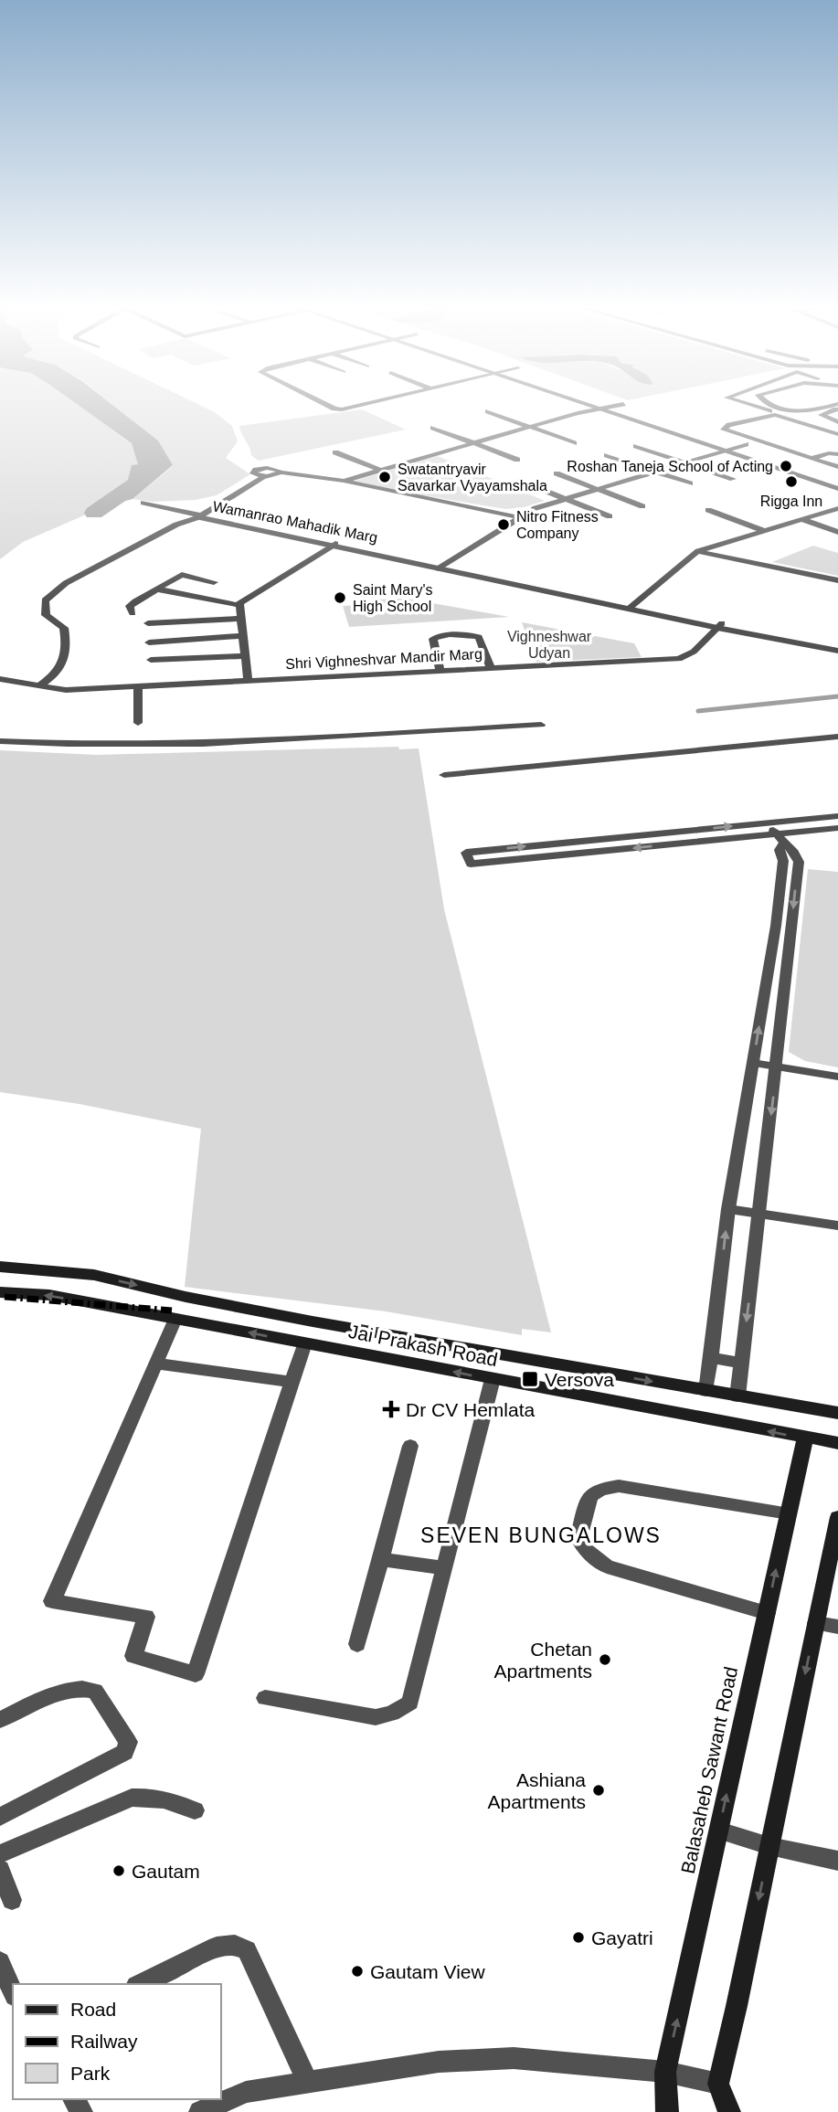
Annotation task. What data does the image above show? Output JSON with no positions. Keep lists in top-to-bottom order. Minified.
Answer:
{"streets":{"main road":["Jai Prakash Road","Balasaheb Sawant Road"],"street":["Wamanrao Mahadik Marg","Shri Vighneshvar Mandir Marg"]},"crossings":[["Wamanrao Mahadik Marg","Shri Vighneshvar Mandir Marg"],["Jai Prakash Road","Balasaheb Sawant Road"]],"districts":["SEVEN BUNGALOWS"],"parks":["Vighneshwar Udyan"],"places":{"other":["Roshan Taneja School of Acting","Swatantryavir Savarkar Vyayamshala","Rigga Inn","Nitro Fitness Company","Saint Mary's High School","Chetan Apartments","Ashiana Apartments","Gautam","Gayatri","Gautam View"],"transit":["Versova"],"health":["Dr CV Hemlata"]},"legend":["Road","Railway","Park"]}
